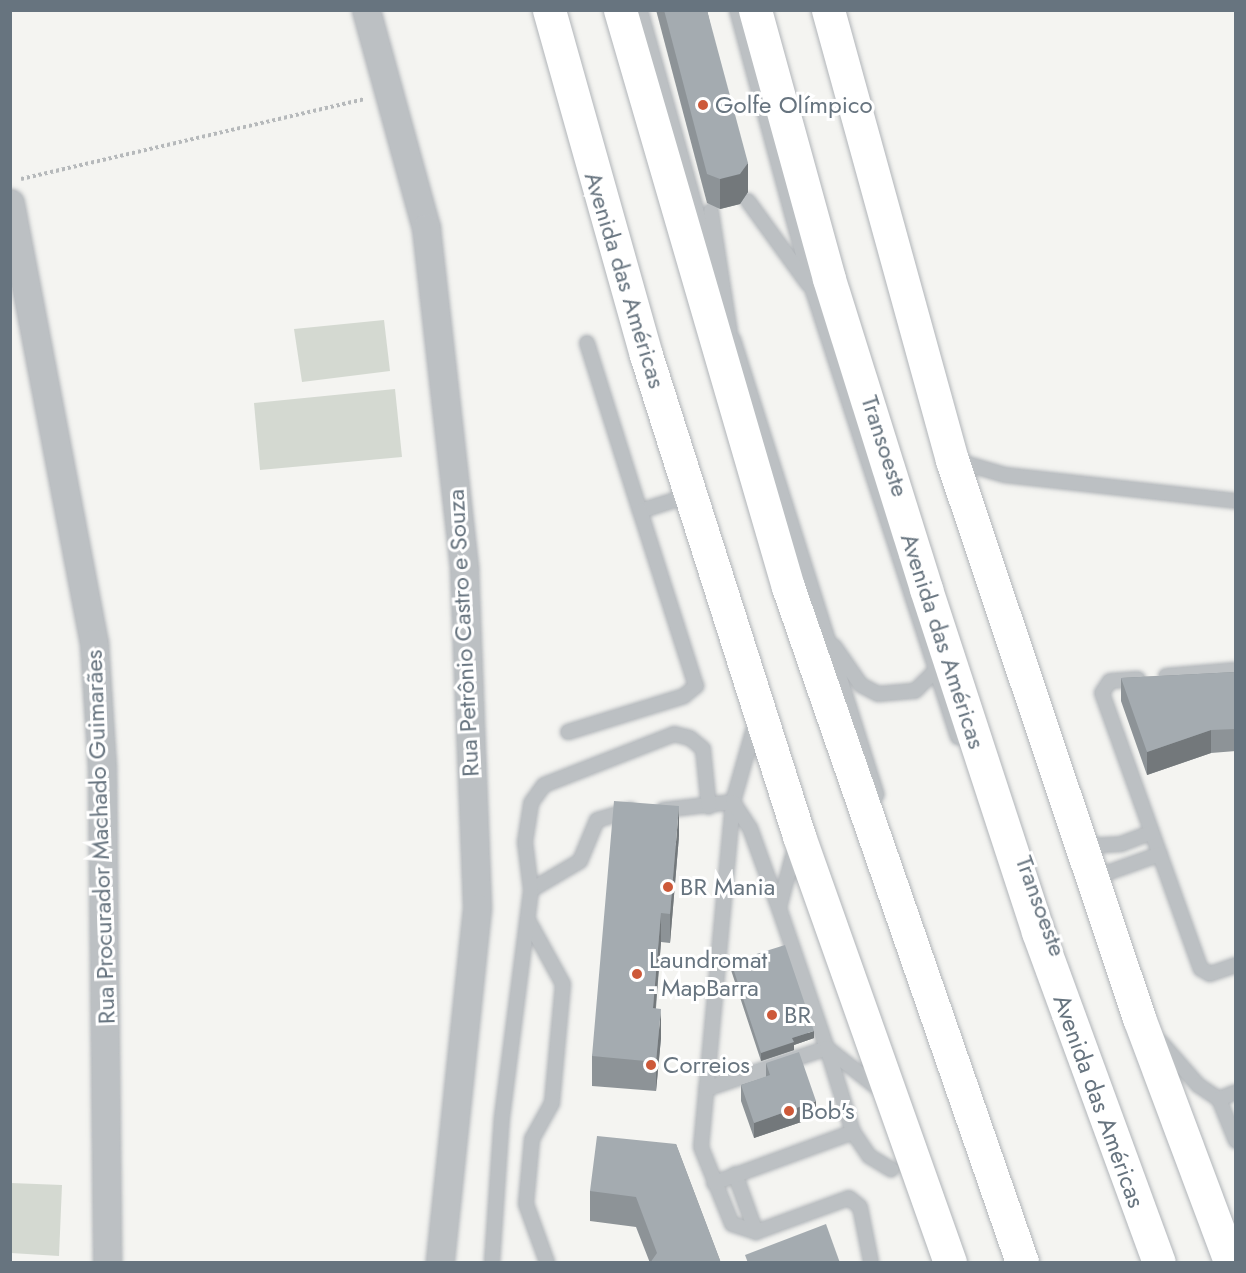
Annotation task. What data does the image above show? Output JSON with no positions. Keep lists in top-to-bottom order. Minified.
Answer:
{"streets":{"main road":["Avenida das Américas"],"street":["Rua Petrônio Castro e Souza","Rua Procurador Machado Guimarães"],"lane":["Transoeste"]},"places":["Golfe Olímpico","BR Mania","Laundromat - MapBarra","BR","Correios","Bob's"]}
